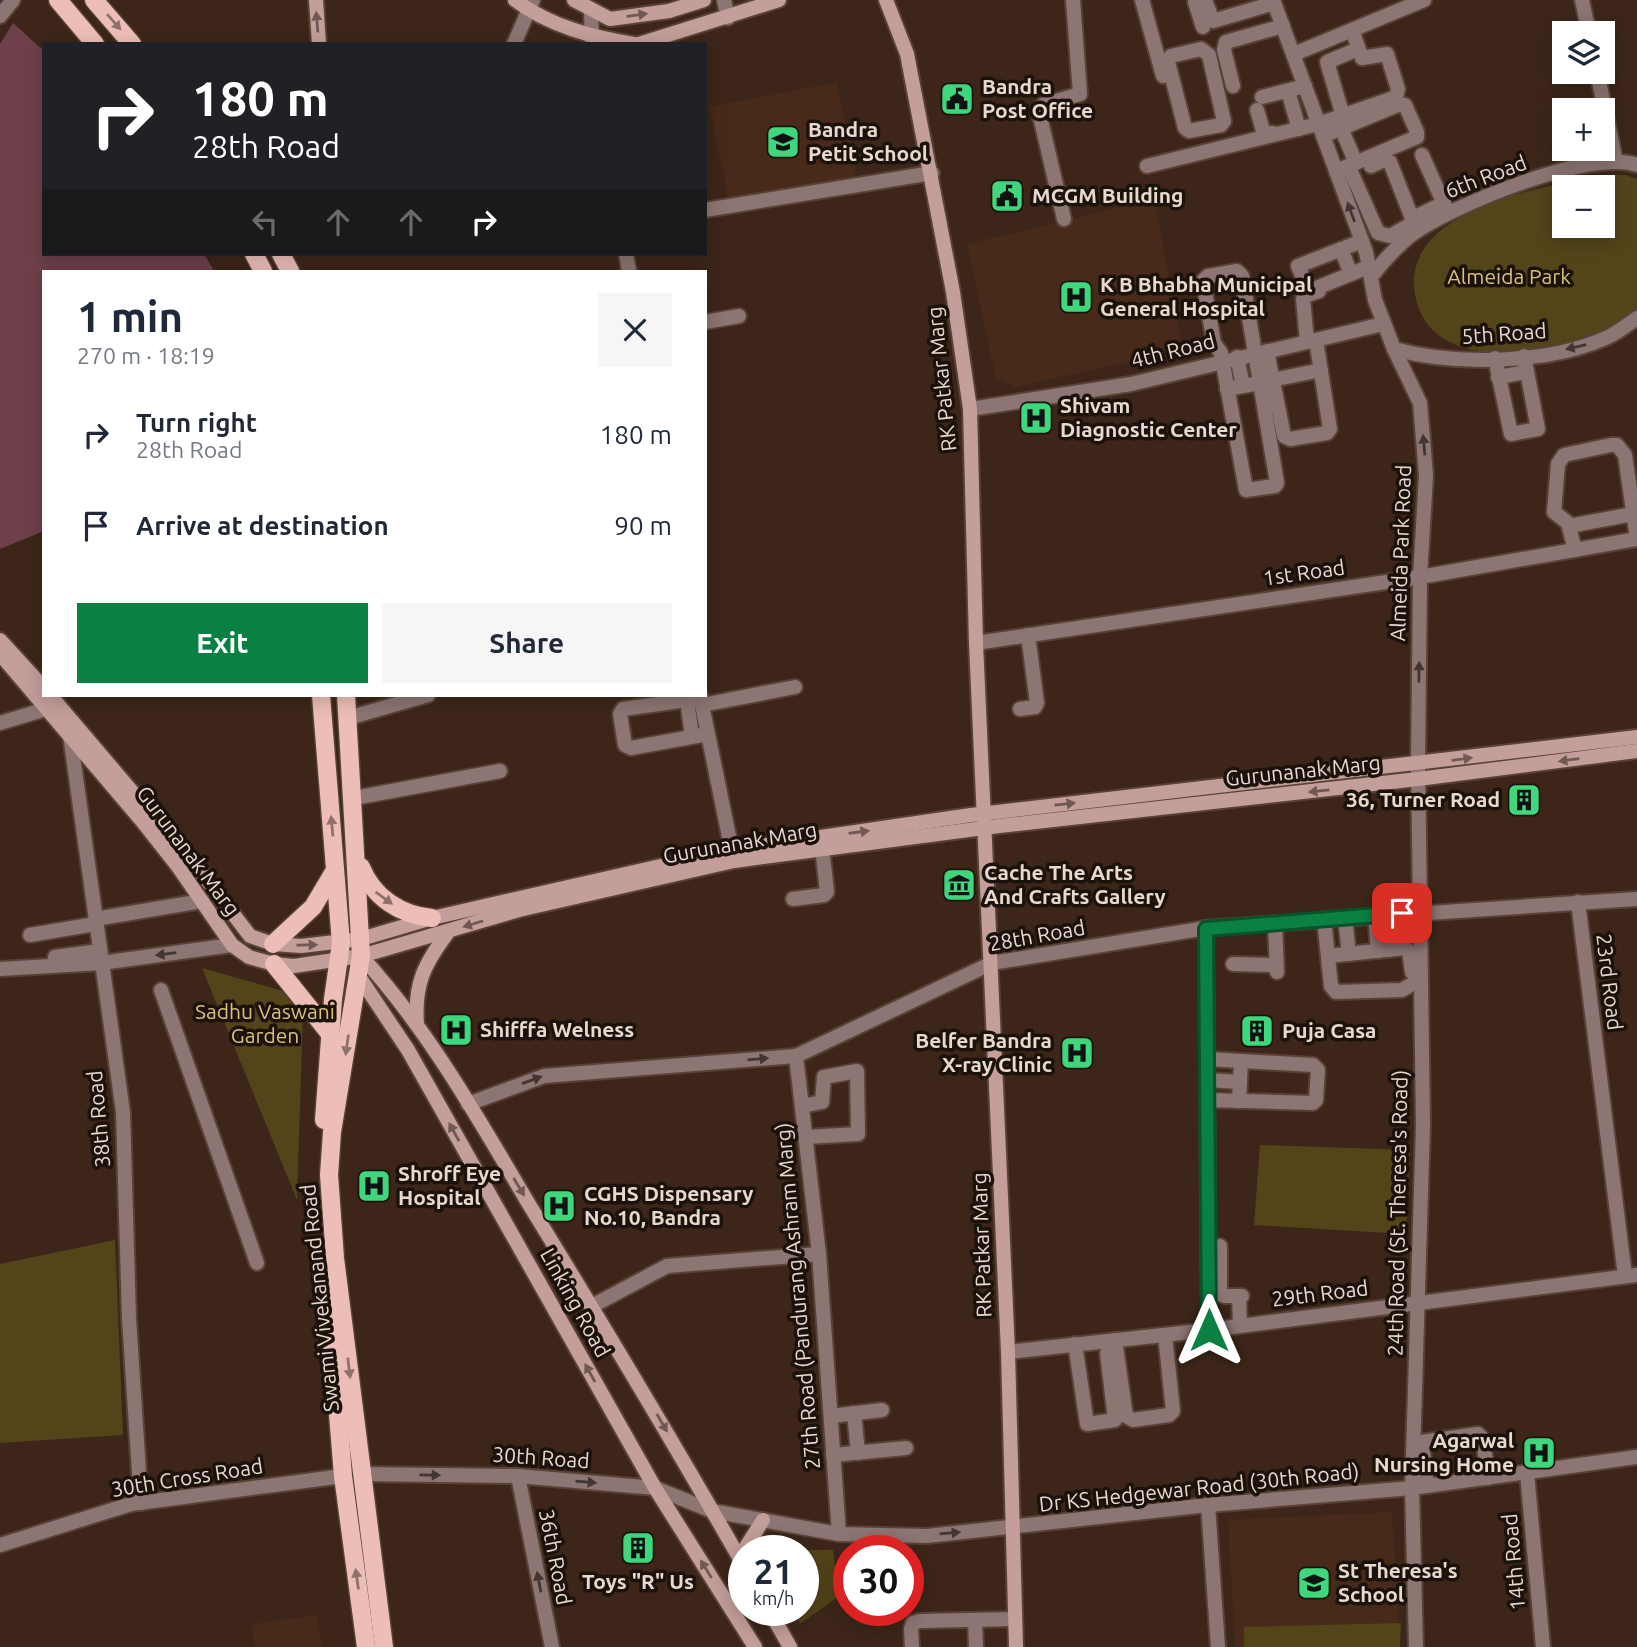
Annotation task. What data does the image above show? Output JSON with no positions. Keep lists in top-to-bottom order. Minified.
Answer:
{"streets":{"main road":["RK Patkar Marg","Gurunanak Marg","Swami Vivekanand Road","Linking Road"],"street":["6th Road","5th Road","4th Road","Almeida Park Road","1st Road","28th Road","23rd Road","38th Road","24th Road (St. Theresa's Road)","29th Road","27th Road (Pandurang Ashram Marg)","30th Road","30th Cross Road","Dr KS Hedgewar Road (30th Road)","36th Road","14th Road"]},"crossings":[["5th Road","Almeida Park Road"],["4th Road","RK Patkar Marg"],["RK Patkar Marg","1st Road"],["RK Patkar Marg","Gurunanak Marg"],["RK Patkar Marg","28th Road"],["RK Patkar Marg","29th Road"],["RK Patkar Marg","Dr KS Hedgewar Road (30th Road)"],["Almeida Park Road","1st Road"],["Almeida Park Road","Gurunanak Marg"],["Almeida Park Road","24th Road (St. Theresa's Road)"],["Gurunanak Marg","38th Road"],["Gurunanak Marg","24th Road (St. Theresa's Road)"],["Gurunanak Marg","Swami Vivekanand Road"],["Gurunanak Marg","Linking Road"],["28th Road","23rd Road"],["28th Road","24th Road (St. Theresa's Road)"],["28th Road","27th Road (Pandurang Ashram Marg)"],["28th Road","Linking Road"],["23rd Road","29th Road"],["38th Road","30th Cross Road"],["24th Road (St. Theresa's Road)","29th Road"],["24th Road (St. Theresa's Road)","Dr KS Hedgewar Road (30th Road)"],["27th Road (Pandurang Ashram Marg)","30th Road"],["27th Road (Pandurang Ashram Marg)","Dr KS Hedgewar Road (30th Road)"],["Swami Vivekanand Road","Linking Road"],["Swami Vivekanand Road","30th Road"],["Swami Vivekanand Road","30th Cross Road"],["Linking Road","30th Road"],["30th Road","Dr KS Hedgewar Road (30th Road)"],["30th Road","36th Road"],["Dr KS Hedgewar Road (30th Road)","14th Road"]],"one_way":["5th Road","Almeida Park Road","30th Road","36th Road"],"parks":["Almeida Park","Sadhu Vaswani Garden"],"places":{"public building":["Bandra Post Office","MCGM Building"],"school or university":["Bandra Petit School","St Theresa's School"],"hospital":["K B Bhabha Municipal General Hospital","Shivam Diagnostic Center","Shifffa Welness","Belfer Bandra X-ray Clinic","Shroff Eye Hospital","CGHS Dispensary No.10, Bandra","Agarwal Nursing Home"],"building":["36, Turner Road","Puja Casa","Toys \"R\" Us"],"museum":["Cache The Arts And Crafts Gallery"]},"page":{"map_buttons":["+","−"],"turn":["180 m","28th Road"],"heading":["1 min","270 m · 18:19"],"list":[{"name":"Turn right","note":"28th Road","value":"180 m"},{"name":"Arrive at destination","value":"90 m"}],"buttons":["Exit","Share"],"speed":"21 km/h","limit":"30"}}
